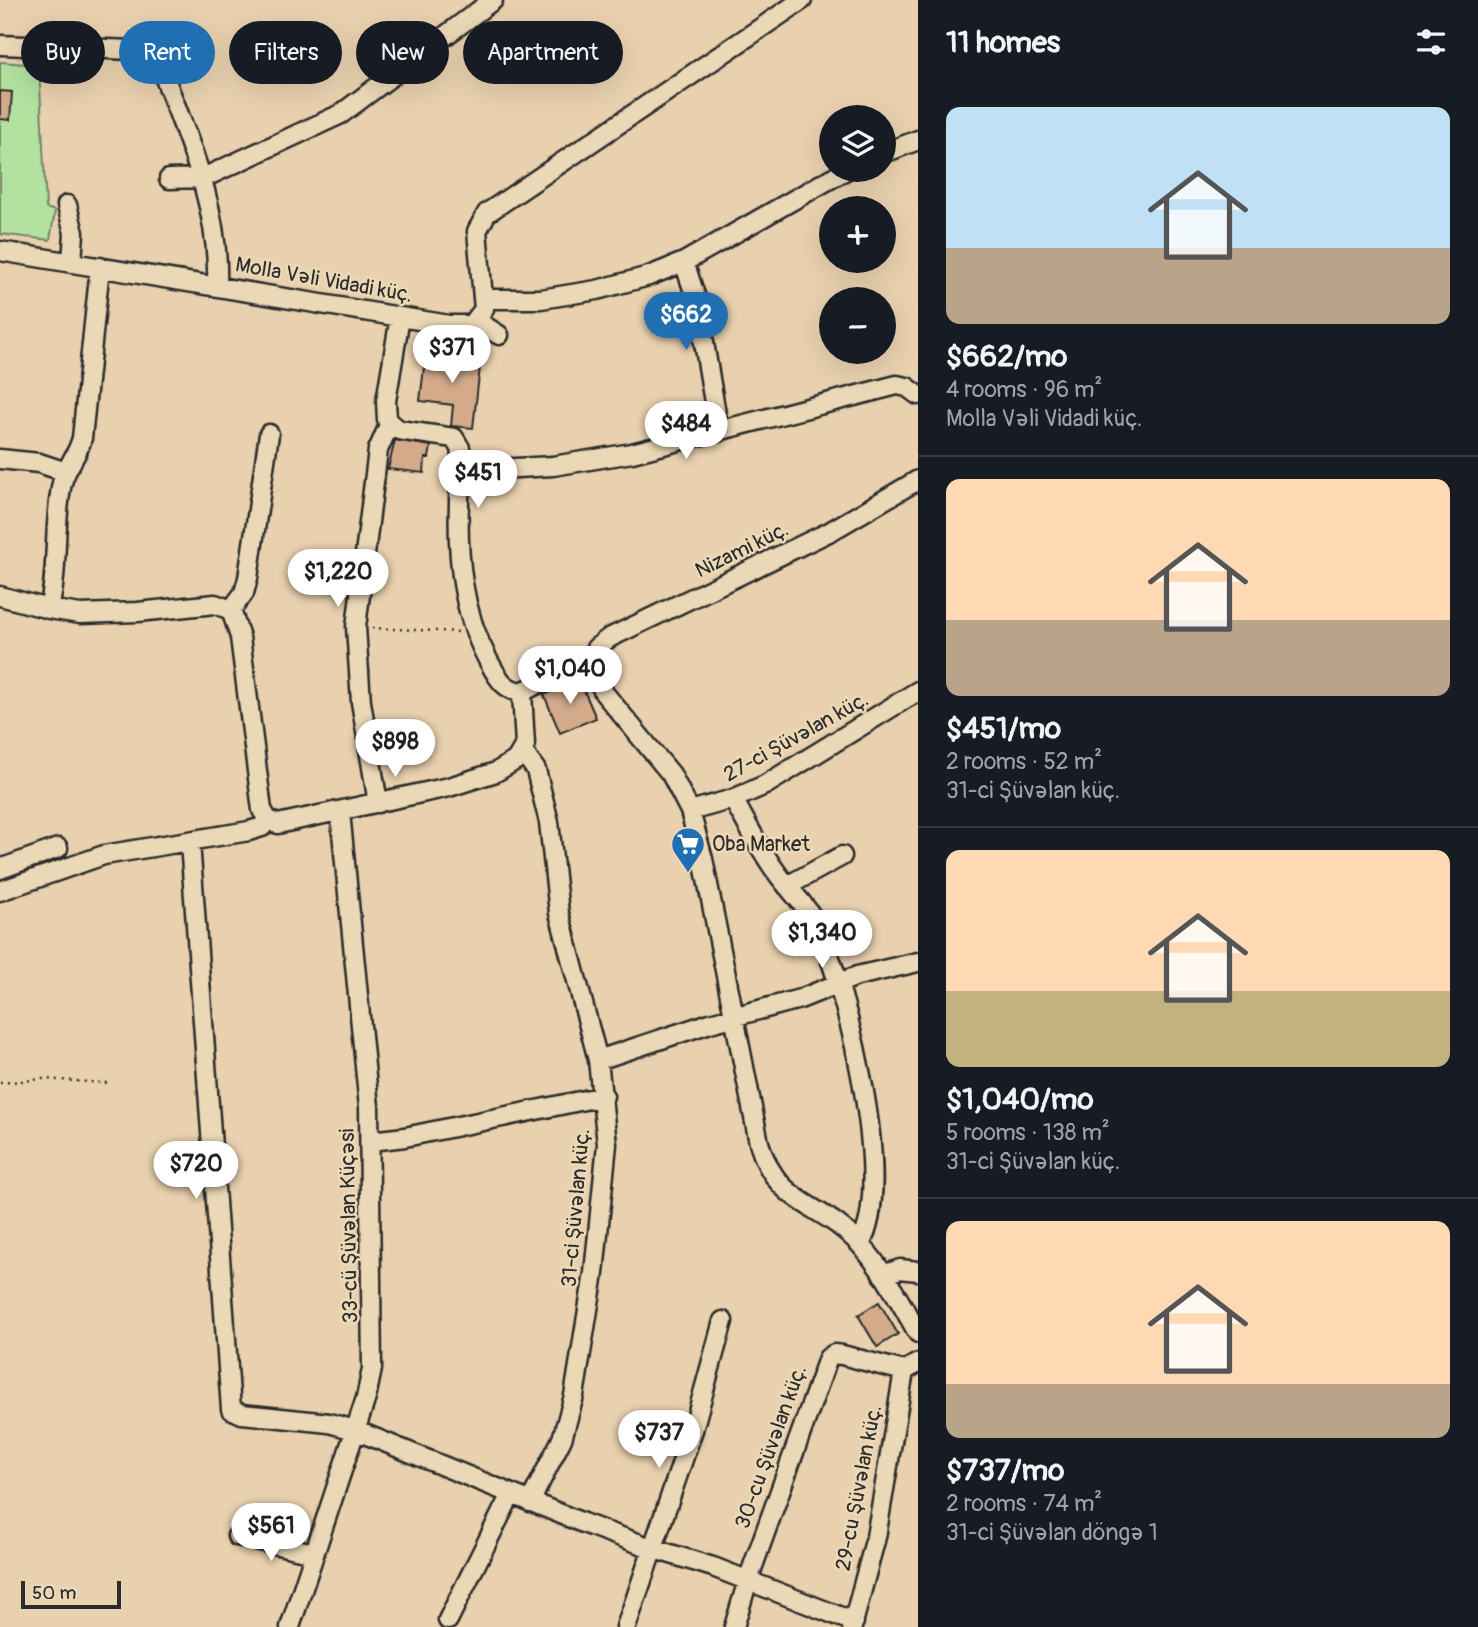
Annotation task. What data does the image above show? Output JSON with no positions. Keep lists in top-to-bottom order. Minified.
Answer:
{"streets":{"street":["Molla Vəli Vidadi küç.","Nizami küç.","27-ci Şüvəlan küç.","31-ci Şüvəlan küç.","33-cü Şüvəlan Küçəsi","30-cu Şüvəlan küç.","29-cu Şüvəlan küç."]},"crossings":[["30-cu Şüvəlan küç.","29-cu Şüvəlan küç."]],"places":{"supermarket":["Oba Market"]},"scale_bar":"50 m","page":{"heading":"11 homes","chip":["Buy","Rent","Filters","New","Apartment"],"list":[{"name":"$662/mo","note":"4 rooms · 96 m² · Molla Vəli Vidadi küç."},{"name":"$451/mo","note":"2 rooms · 52 m² · 31-ci Şüvəlan küç."},{"name":"$1,040/mo","note":"5 rooms · 138 m² · 31-ci Şüvəlan küç."},{"name":"$737/mo","note":"2 rooms · 74 m² · 31-ci Şüvəlan döngə 1"}],"map_buttons":["+","−"],"price":["$662","$371","$484","$451","$1,220","$1,040","$898","$1,340","$720","$737","$561"],"scale":"50 m"}}
